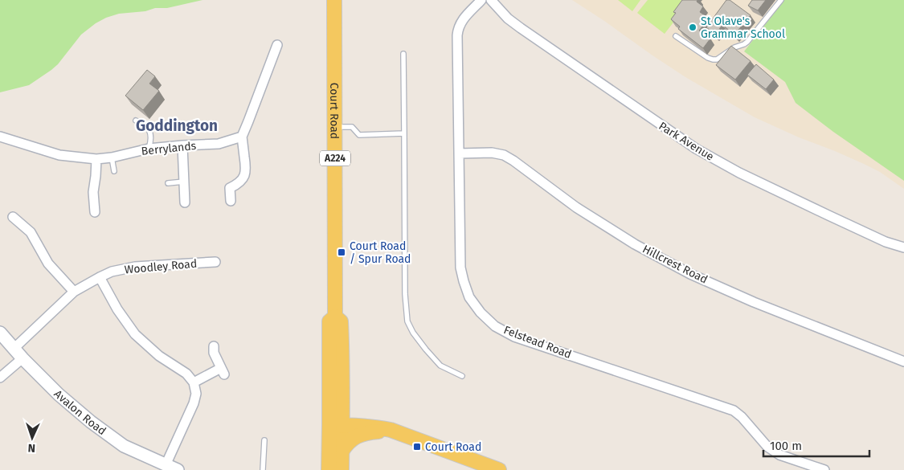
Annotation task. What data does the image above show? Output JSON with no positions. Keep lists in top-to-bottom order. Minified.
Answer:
{"streets":{"main road":["Court Road","A224"],"street":["Park Avenue","Berrylands","Hillcrest Road","Woodley Road","Felstead Road","Avalon Road"]},"crossings":[["Hillcrest Road","Felstead Road"],["Woodley Road","Avalon Road"]],"districts":["Goddington"],"places":{"other":["St Olave's Grammar School"],"transit":["Court Road / Spur Road","Court Road"]},"scale_bar":"100 m","north":"bottom"}
